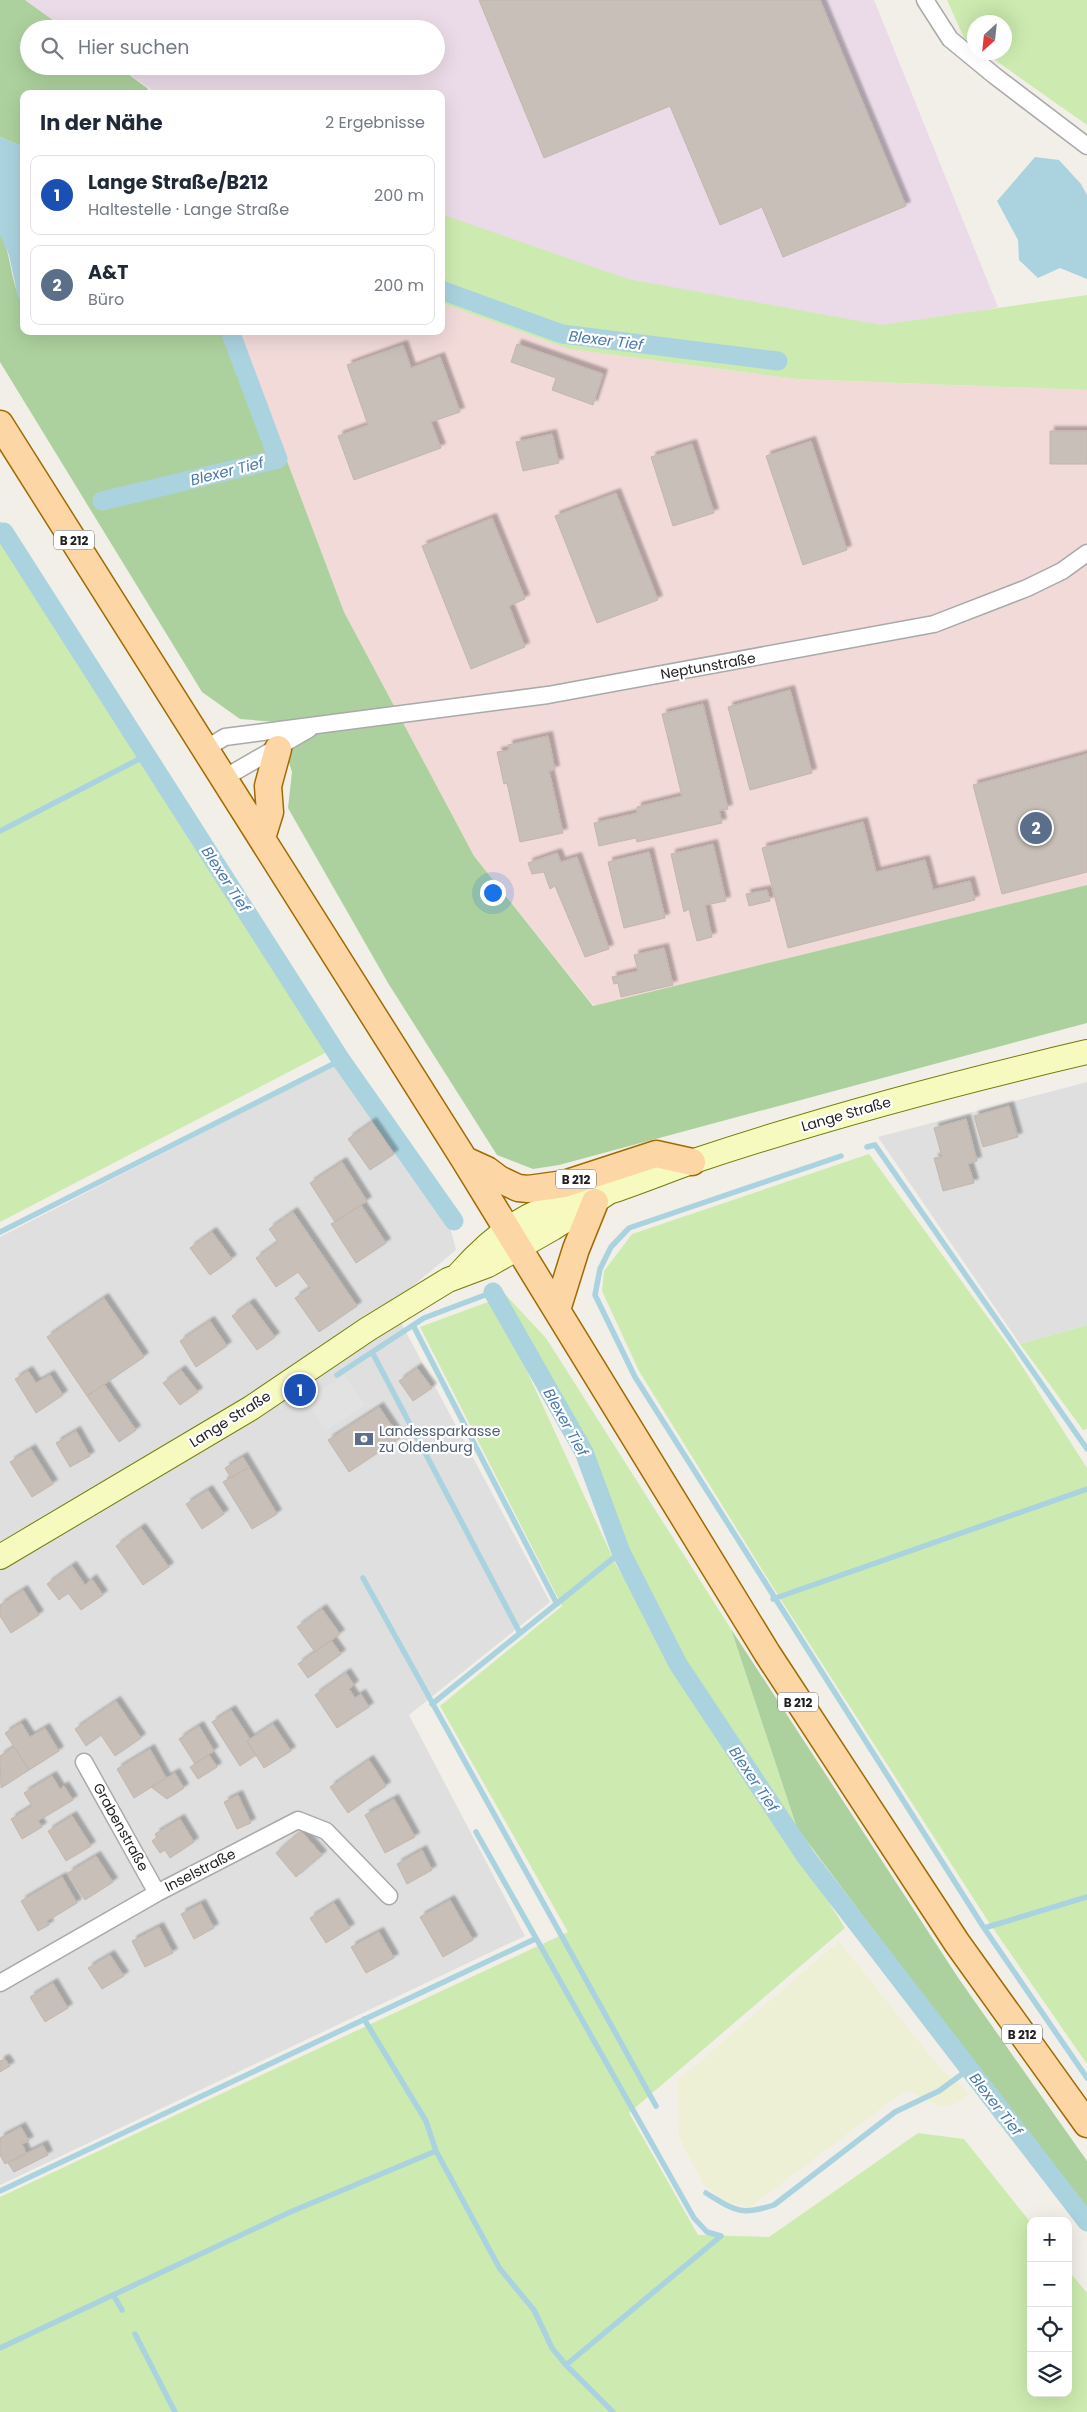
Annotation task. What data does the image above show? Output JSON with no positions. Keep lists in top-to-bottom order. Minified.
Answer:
{"streets":{"main road":["B 212"],"street":["Neptunstraße","Lange Straße","Grabenstraße","Inselstraße"]},"crossings":[["B 212","Neptunstraße"],["B 212","Lange Straße"],["Grabenstraße","Inselstraße"]],"water":["Blexer Tief"],"places":{"bank":["Landessparkasse zu Oldenburg"]},"north":"bottom left","page":{"search":"Hier suchen","heading":["In der Nähe","2 Ergebnisse"],"list":[{"mark":"1","name":"Lange Straße/B212","note":"Haltestelle · Lange Straße","value":"200 m"},{"mark":"2","name":"A&T","note":"Büro","value":"200 m"}],"pins":["2","1"],"map_buttons":["+","−"]}}
